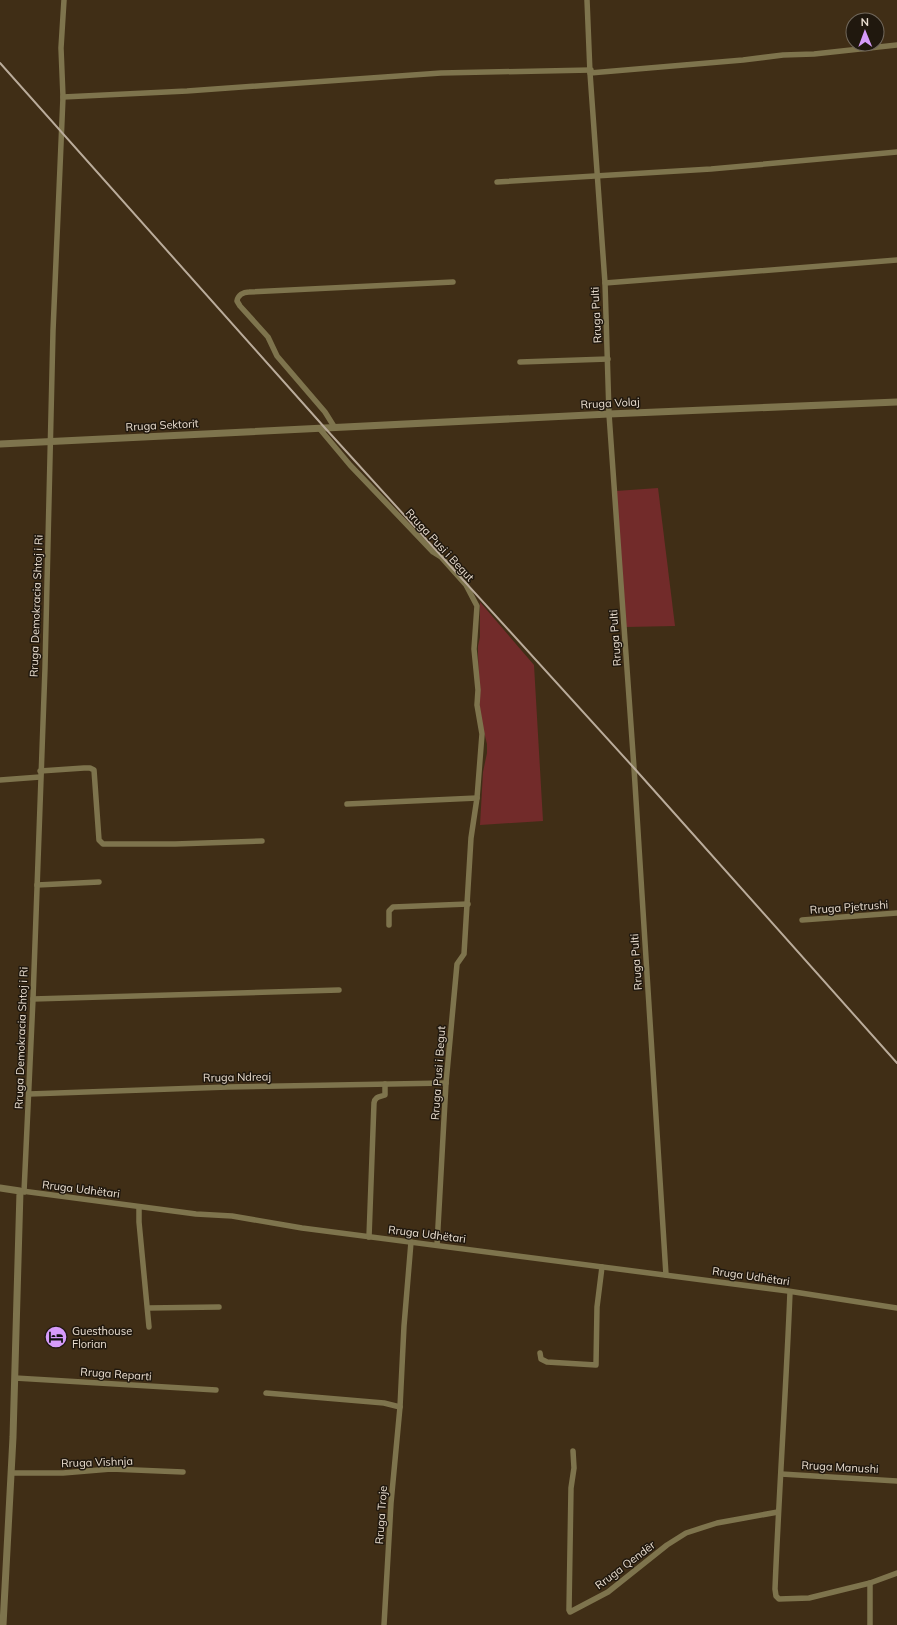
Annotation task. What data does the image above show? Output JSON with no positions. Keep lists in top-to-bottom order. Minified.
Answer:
{"streets":{"street":["Rruga Pulti","Rruga Volaj","Rruga Sektorit","Rruga Pusi i Begut","Rruga Demokracia Shtoj i Ri","Rruga Pjetrushi","Rruga Ndreaj","Rruga Udhëtari","Rruga Reparti","Rruga Vishnja","Rruga Manushi","Rruga Troje","Rruga Qendër"]},"crossings":[["Rruga Pulti","Rruga Volaj"],["Rruga Pulti","Rruga Udhëtari"],["Rruga Volaj","Rruga Sektorit"],["Rruga Volaj","Rruga Pusi i Begut"],["Rruga Sektorit","Rruga Pusi i Begut"],["Rruga Sektorit","Rruga Demokracia Shtoj i Ri"],["Rruga Pusi i Begut","Rruga Ndreaj"],["Rruga Pusi i Begut","Rruga Udhëtari"],["Rruga Demokracia Shtoj i Ri","Rruga Ndreaj"],["Rruga Demokracia Shtoj i Ri","Rruga Udhëtari"],["Rruga Udhëtari","Rruga Troje"]],"places":{"hotel":["Guesthouse Florian"]},"north":"top"}
